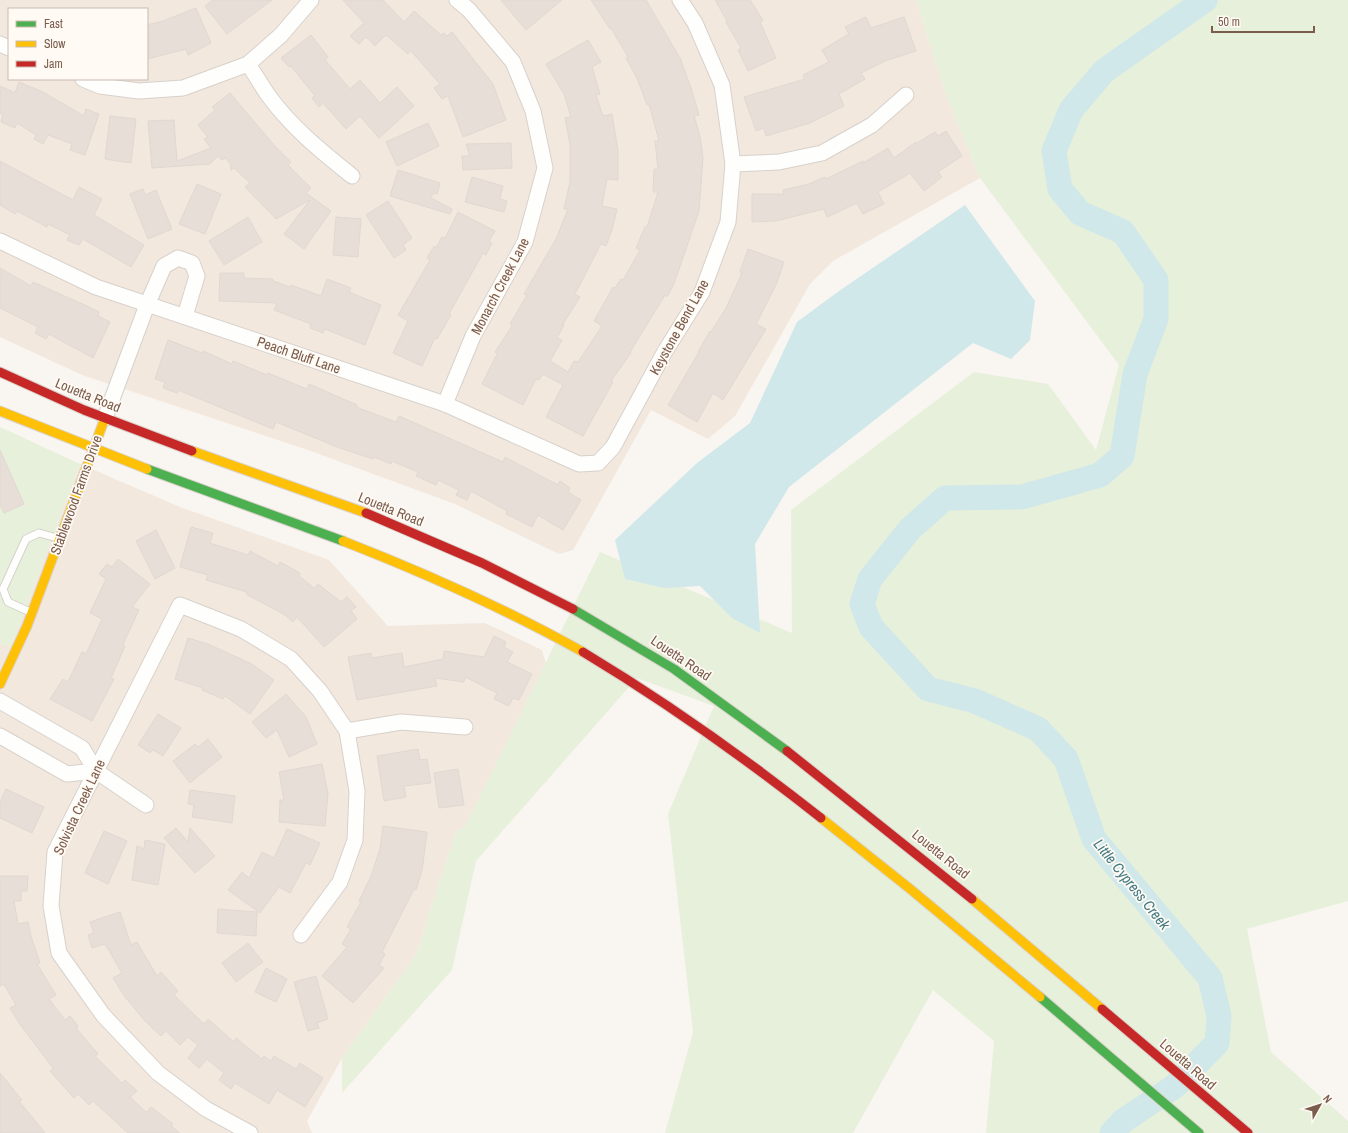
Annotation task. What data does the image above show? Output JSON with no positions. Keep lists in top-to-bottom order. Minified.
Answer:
{"streets":{"main road":["Louetta Road","Stablewood Farms Drive"],"street":["Monarch Creek Lane","Keystone Bend Lane","Peach Bluff Lane","Solvista Creek Lane"]},"crossings":[["Monarch Creek Lane","Peach Bluff Lane"],["Keystone Bend Lane","Peach Bluff Lane"],["Peach Bluff Lane","Stablewood Farms Drive"],["Louetta Road","Stablewood Farms Drive"]],"water":["Little Cypress Creek"],"legend":["Fast","Slow","Jam"],"scale_bar":"50 m","north":"top right"}
